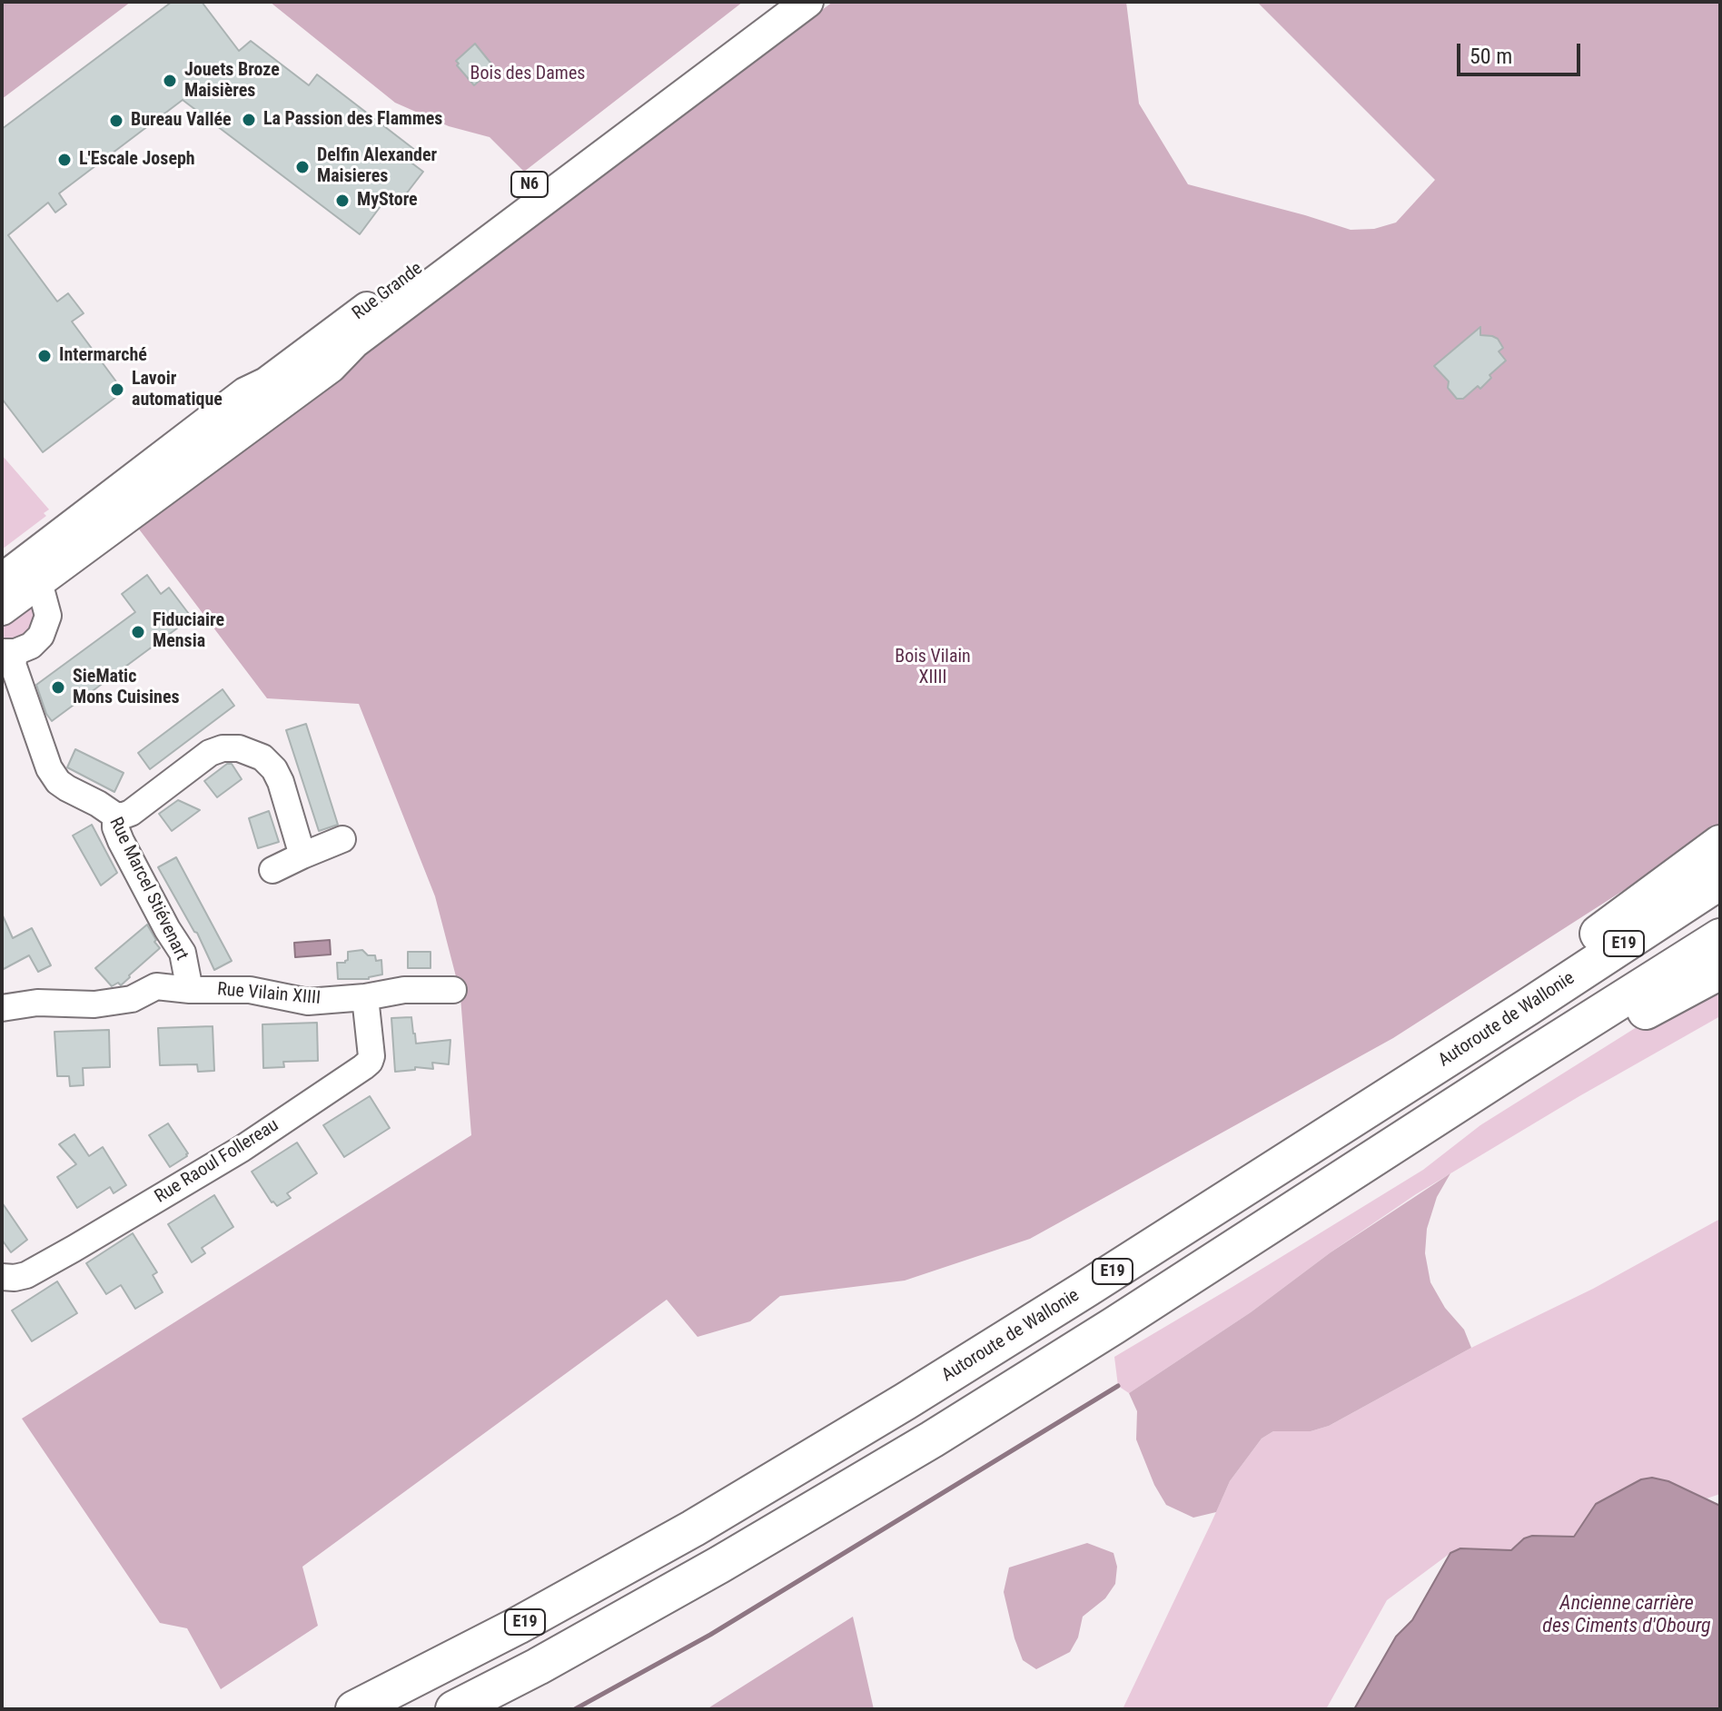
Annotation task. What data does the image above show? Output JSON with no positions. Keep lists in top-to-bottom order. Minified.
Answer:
{"streets":{"highway":["E19","Autoroute de Wallonie"],"main road":["N6","Rue Grande"],"street":["Rue Marcel Stiévenart","Rue Vilain XIIII","Rue Raoul Follereau"]},"crossings":[["Rue Marcel Stiévenart","Rue Vilain XIIII"],["Rue Vilain XIIII","Rue Raoul Follereau"]],"water":["Ancienne carrière des Ciments d'Obourg"],"parks":["Bois des Dames","Bois Vilain XIIII"],"places":["Jouets Broze Maisières","La Passion des Flammes","Bureau Vallée","L'Escale Joseph","Delfin Alexander Maisieres","MyStore","Intermarché","Lavoir automatique","Fiduciaire Mensia","SieMatic Mons Cuisines"],"scale_bar":"50 m"}
